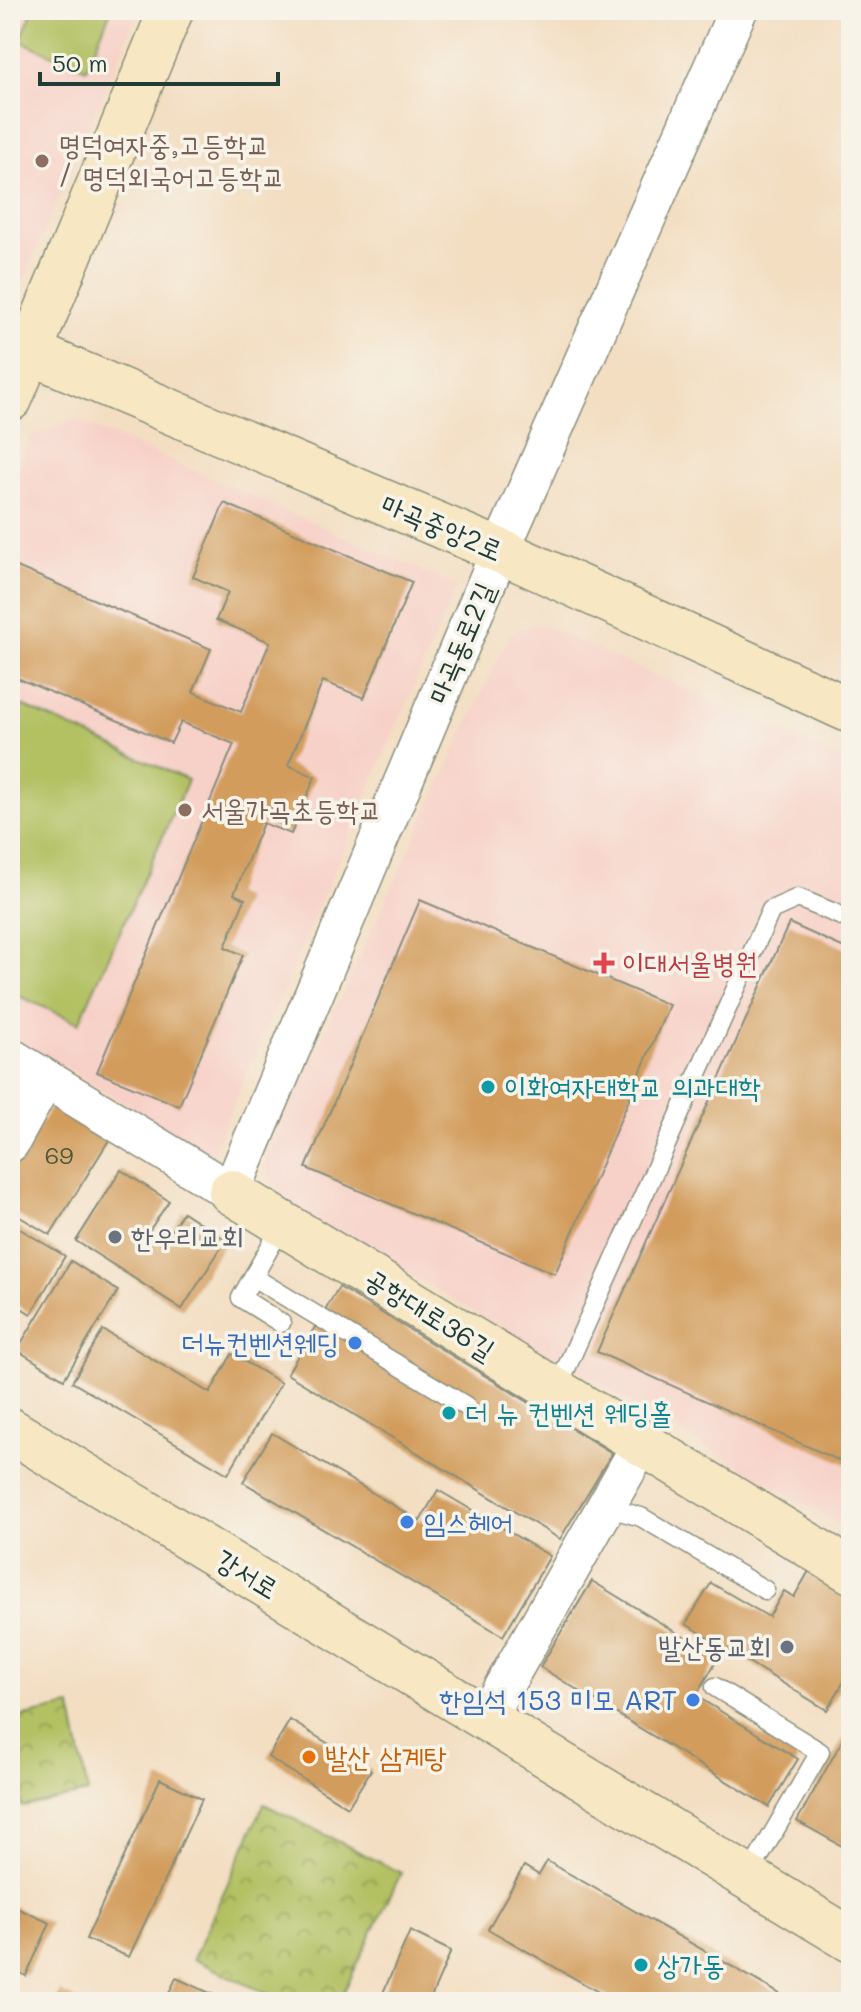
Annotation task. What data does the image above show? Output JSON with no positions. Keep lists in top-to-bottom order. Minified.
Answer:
{"streets":{"street":["마곡중앙2로","마곡동로2길","공항대로36길","강서로"]},"crossings":[["마곡중앙2로","마곡동로2길"],["마곡동로2길","공항대로36길"]],"places":{"other":["명덕여자중,고등학교 / 명덕외국어고등학교","서울가곡초등학교","이화여자대학교 의과대학","한우리교회","더뉴컨벤션웨딩","더 뉴 컨벤션 웨딩홀","임스헤어","발산동교회","한임석 153 미모 ART","발산 삼계탕","상가동"],"health":["이대서울병원"]},"house_numbers":["69"],"scale_bar":"50 m"}
